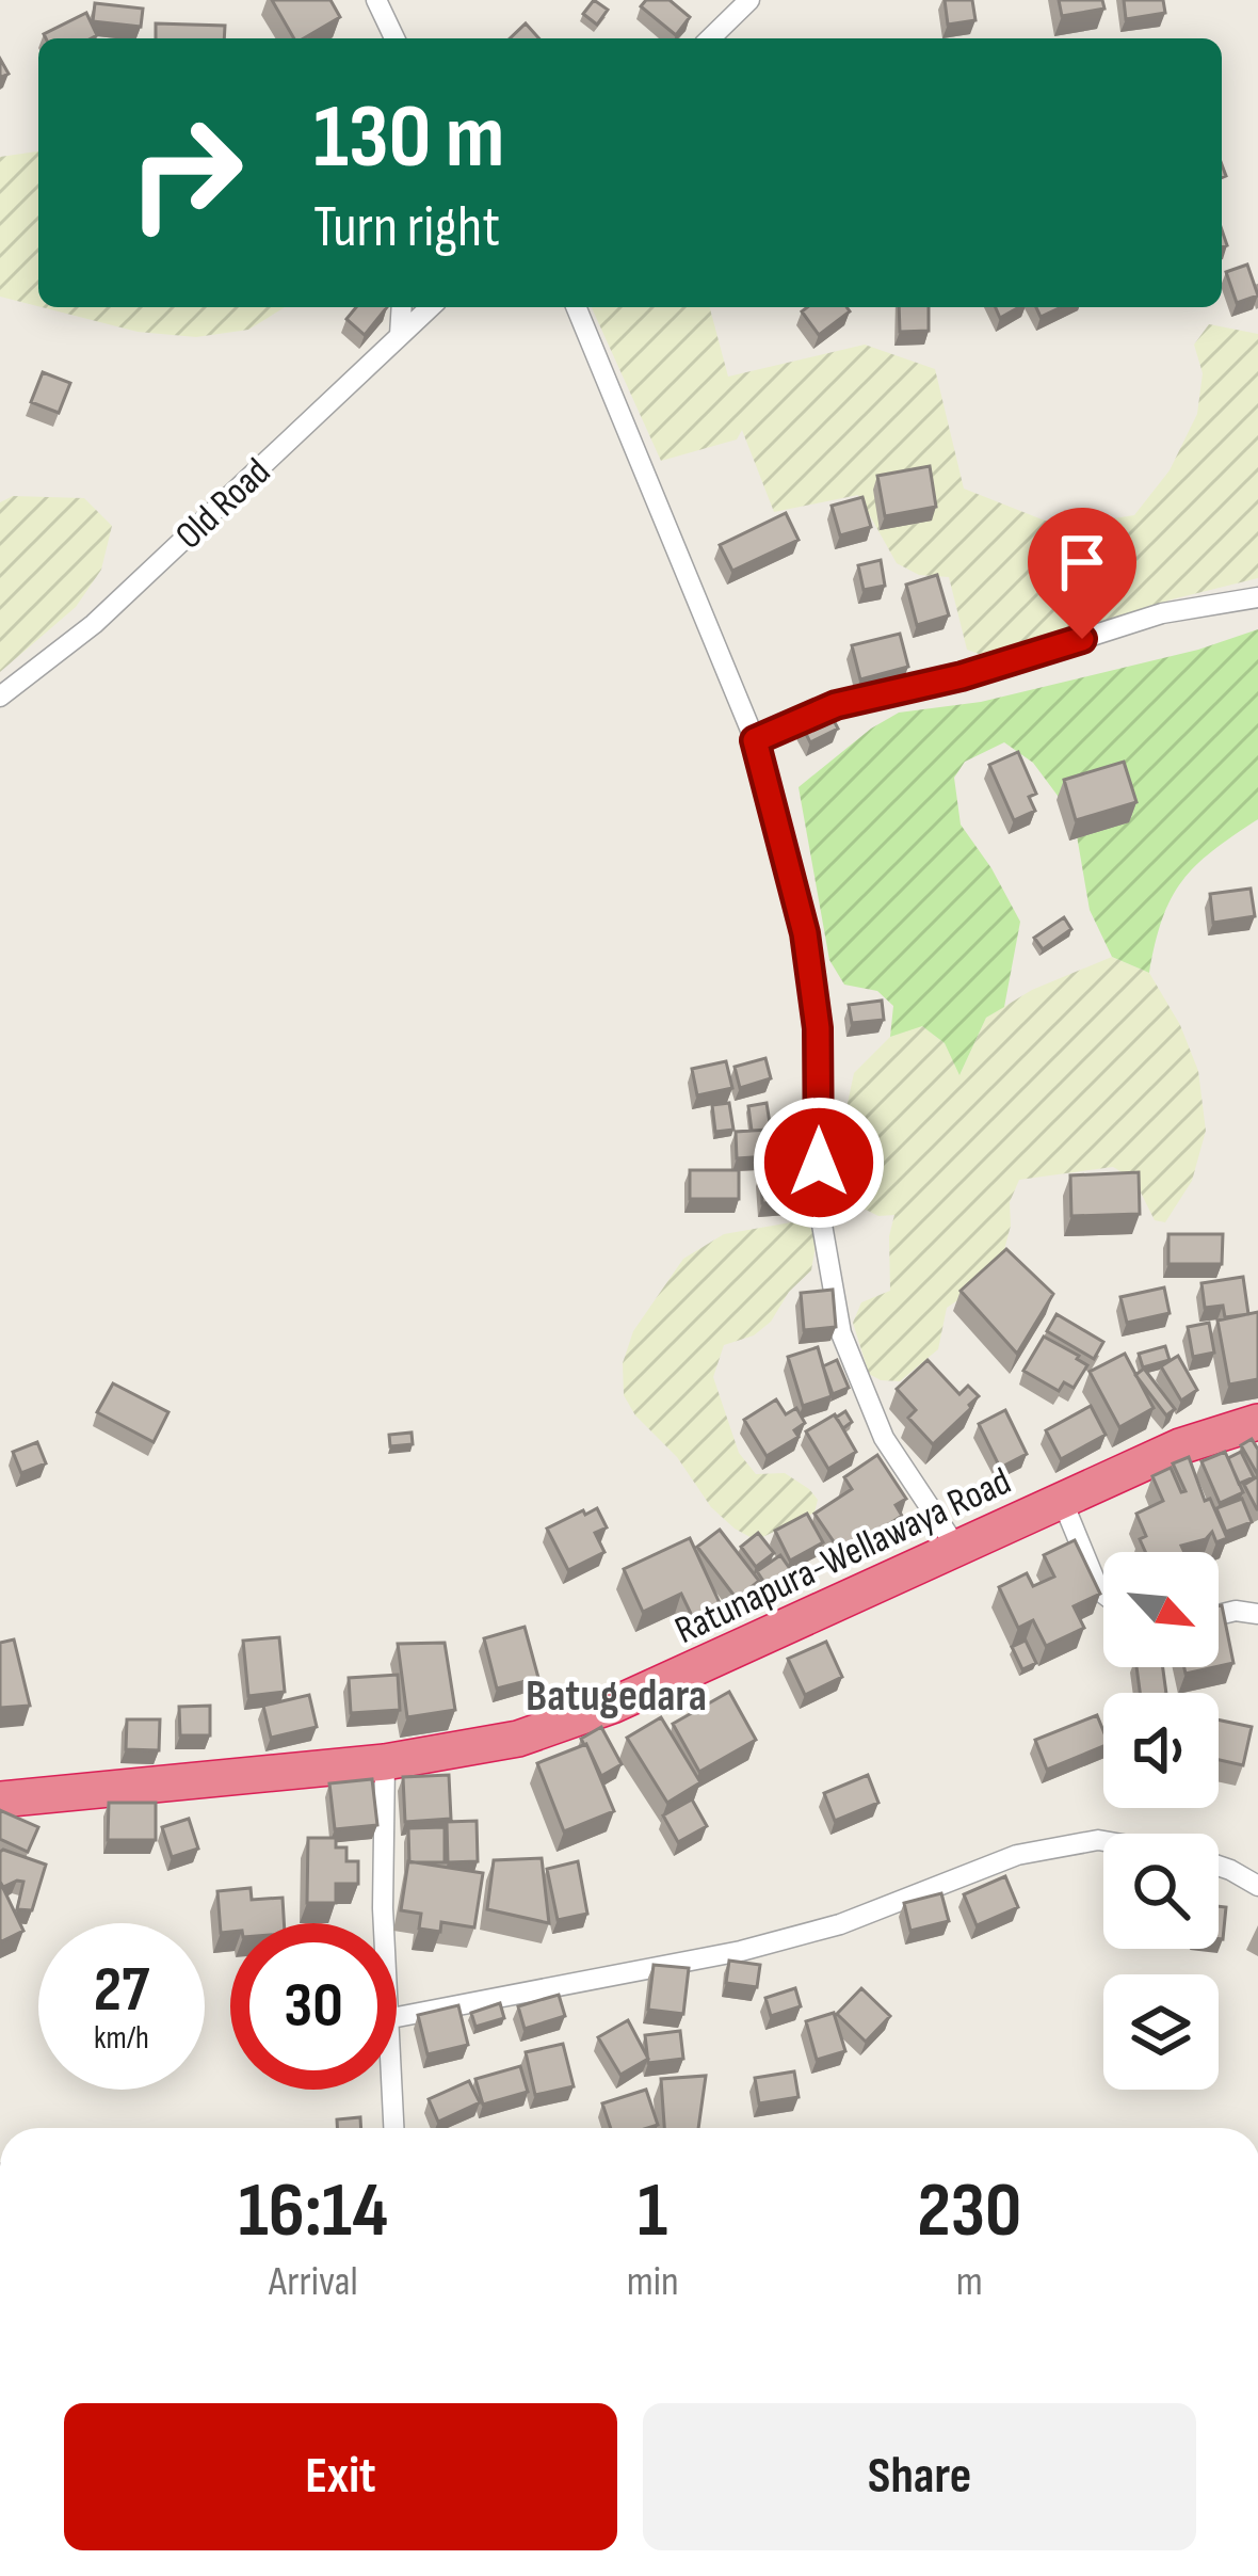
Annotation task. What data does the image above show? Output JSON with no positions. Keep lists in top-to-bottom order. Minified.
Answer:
{"streets":{"highway":["Ratunapura-Wellawaya Road"],"street":["Old Road"]},"districts":["Batugedara"],"north":"bottom right","page":{"turn":["130 m","Turn right"],"speed":"27 km/h","limit":"30","eta":["16:14","Arrival","1","min","230","m"],"buttons":["Exit","Share"]}}
